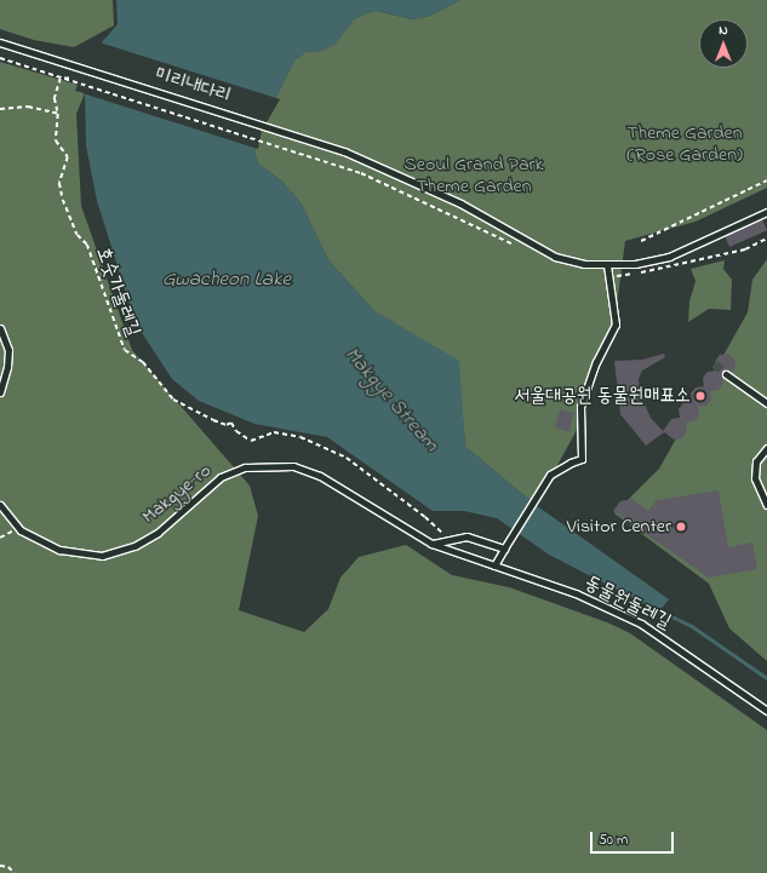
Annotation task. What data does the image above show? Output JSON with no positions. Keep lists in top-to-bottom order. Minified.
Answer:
{"streets":{"lane":["미리내다리","Makgye-ro","동물원둘레길"],"path":["호숫가둘레길"]},"crossings":[["미리내다리","호숫가둘레길"],["Makgye-ro","동물원둘레길"]],"water":["Gwacheon Lake","Makgye Stream"],"parks":["Theme Garden (Rose Garden)","Seoul Grand Park Theme Garden"],"places":["서울대공원 동물원매표소","Visitor Center"],"scale_bar":"50 m","north":"top"}
